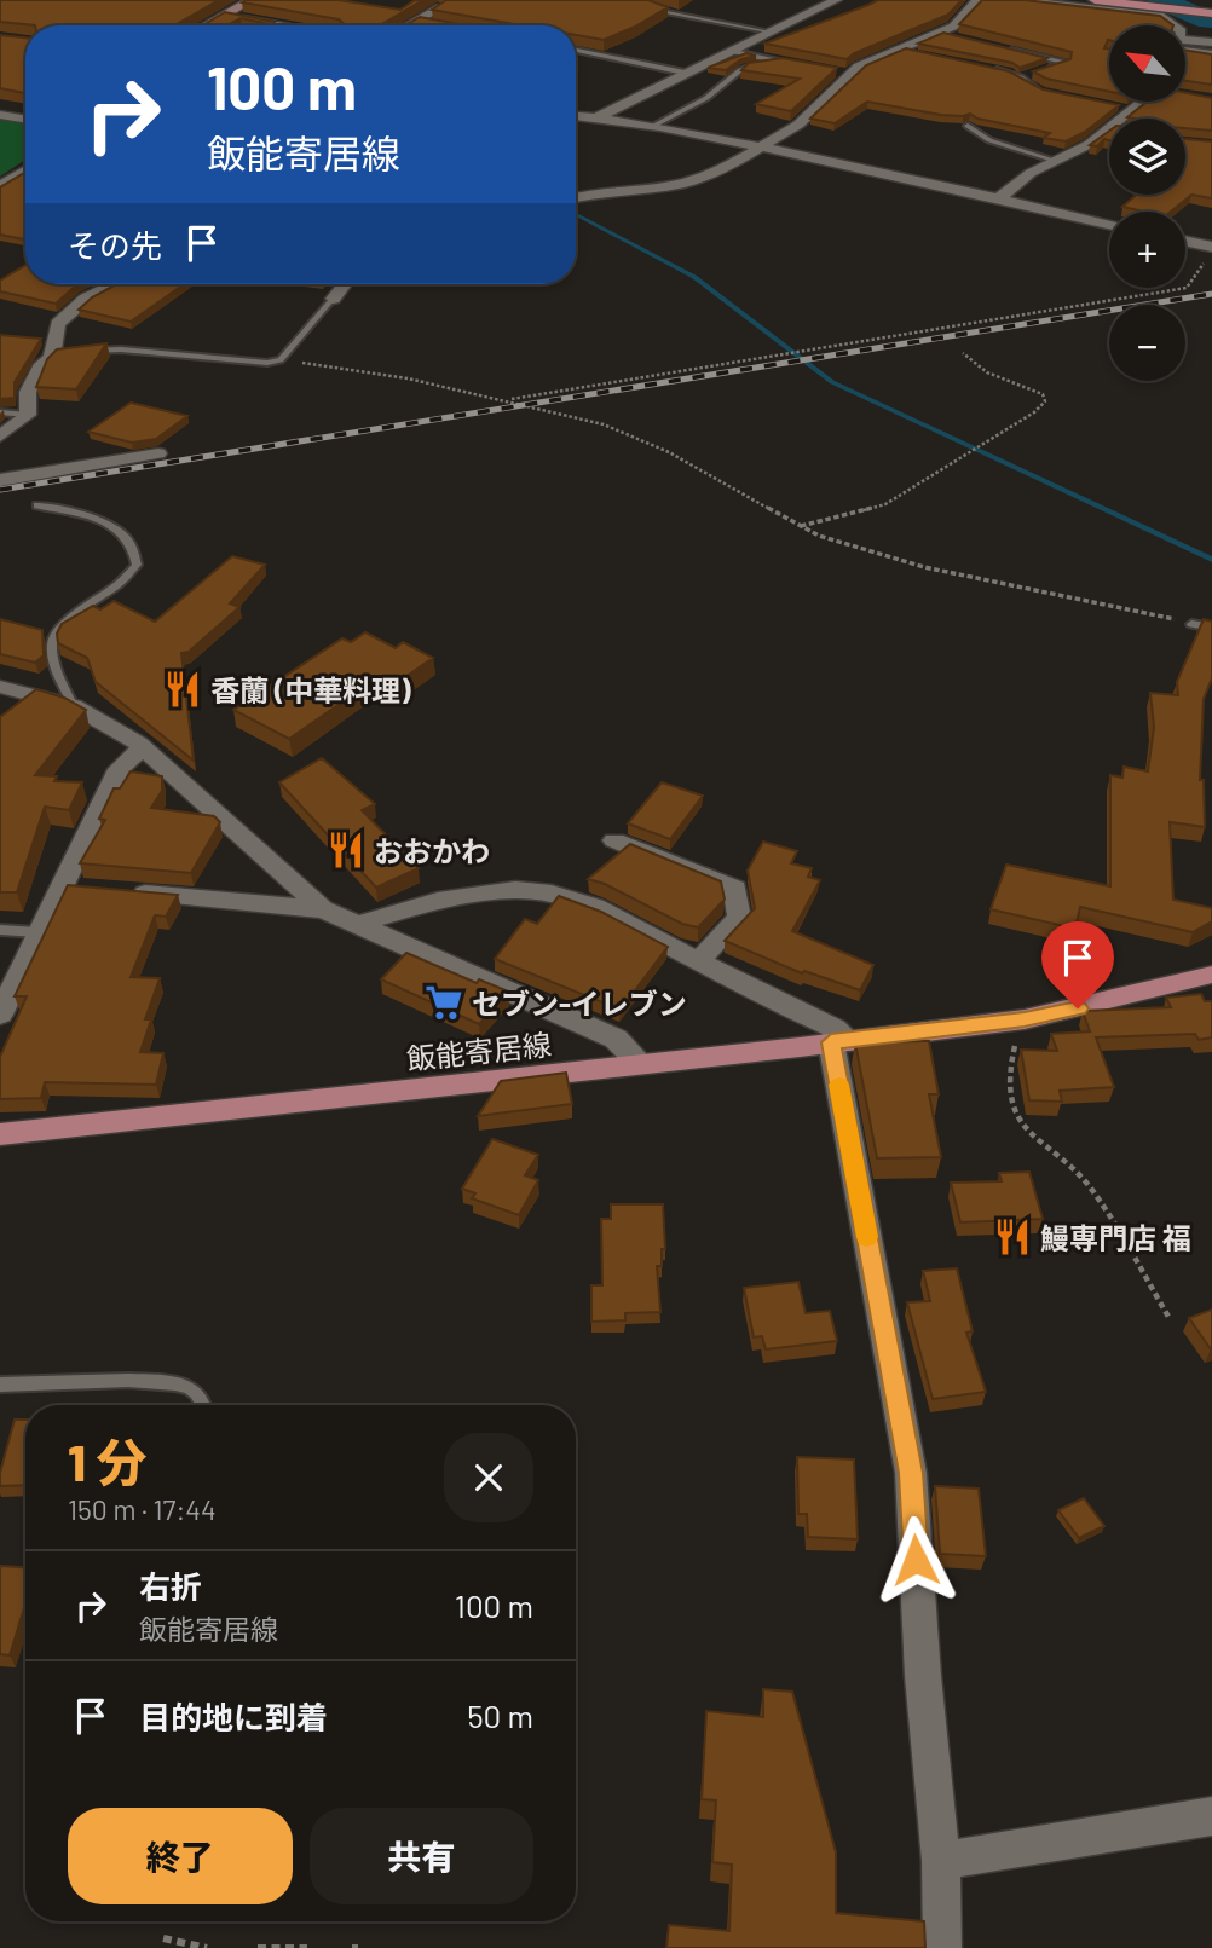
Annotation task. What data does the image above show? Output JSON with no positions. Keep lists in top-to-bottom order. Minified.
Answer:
{"streets":{"main road":["飯能寄居線"]},"places":{"restaurant":["香蘭 (中華料理)","おおかわ","鰻専門店 福"],"supermarket":["セブン-イレブン"]},"north":"top left","page":{"map_buttons":["+","−"],"turn":["100 m","飯能寄居線"],"then":"その先","heading":["1 分","150 m · 17:44"],"list":[{"name":"右折","note":"飯能寄居線","value":"100 m"},{"name":"目的地に到着","value":"50 m"}],"buttons":["終了","共有"]}}
